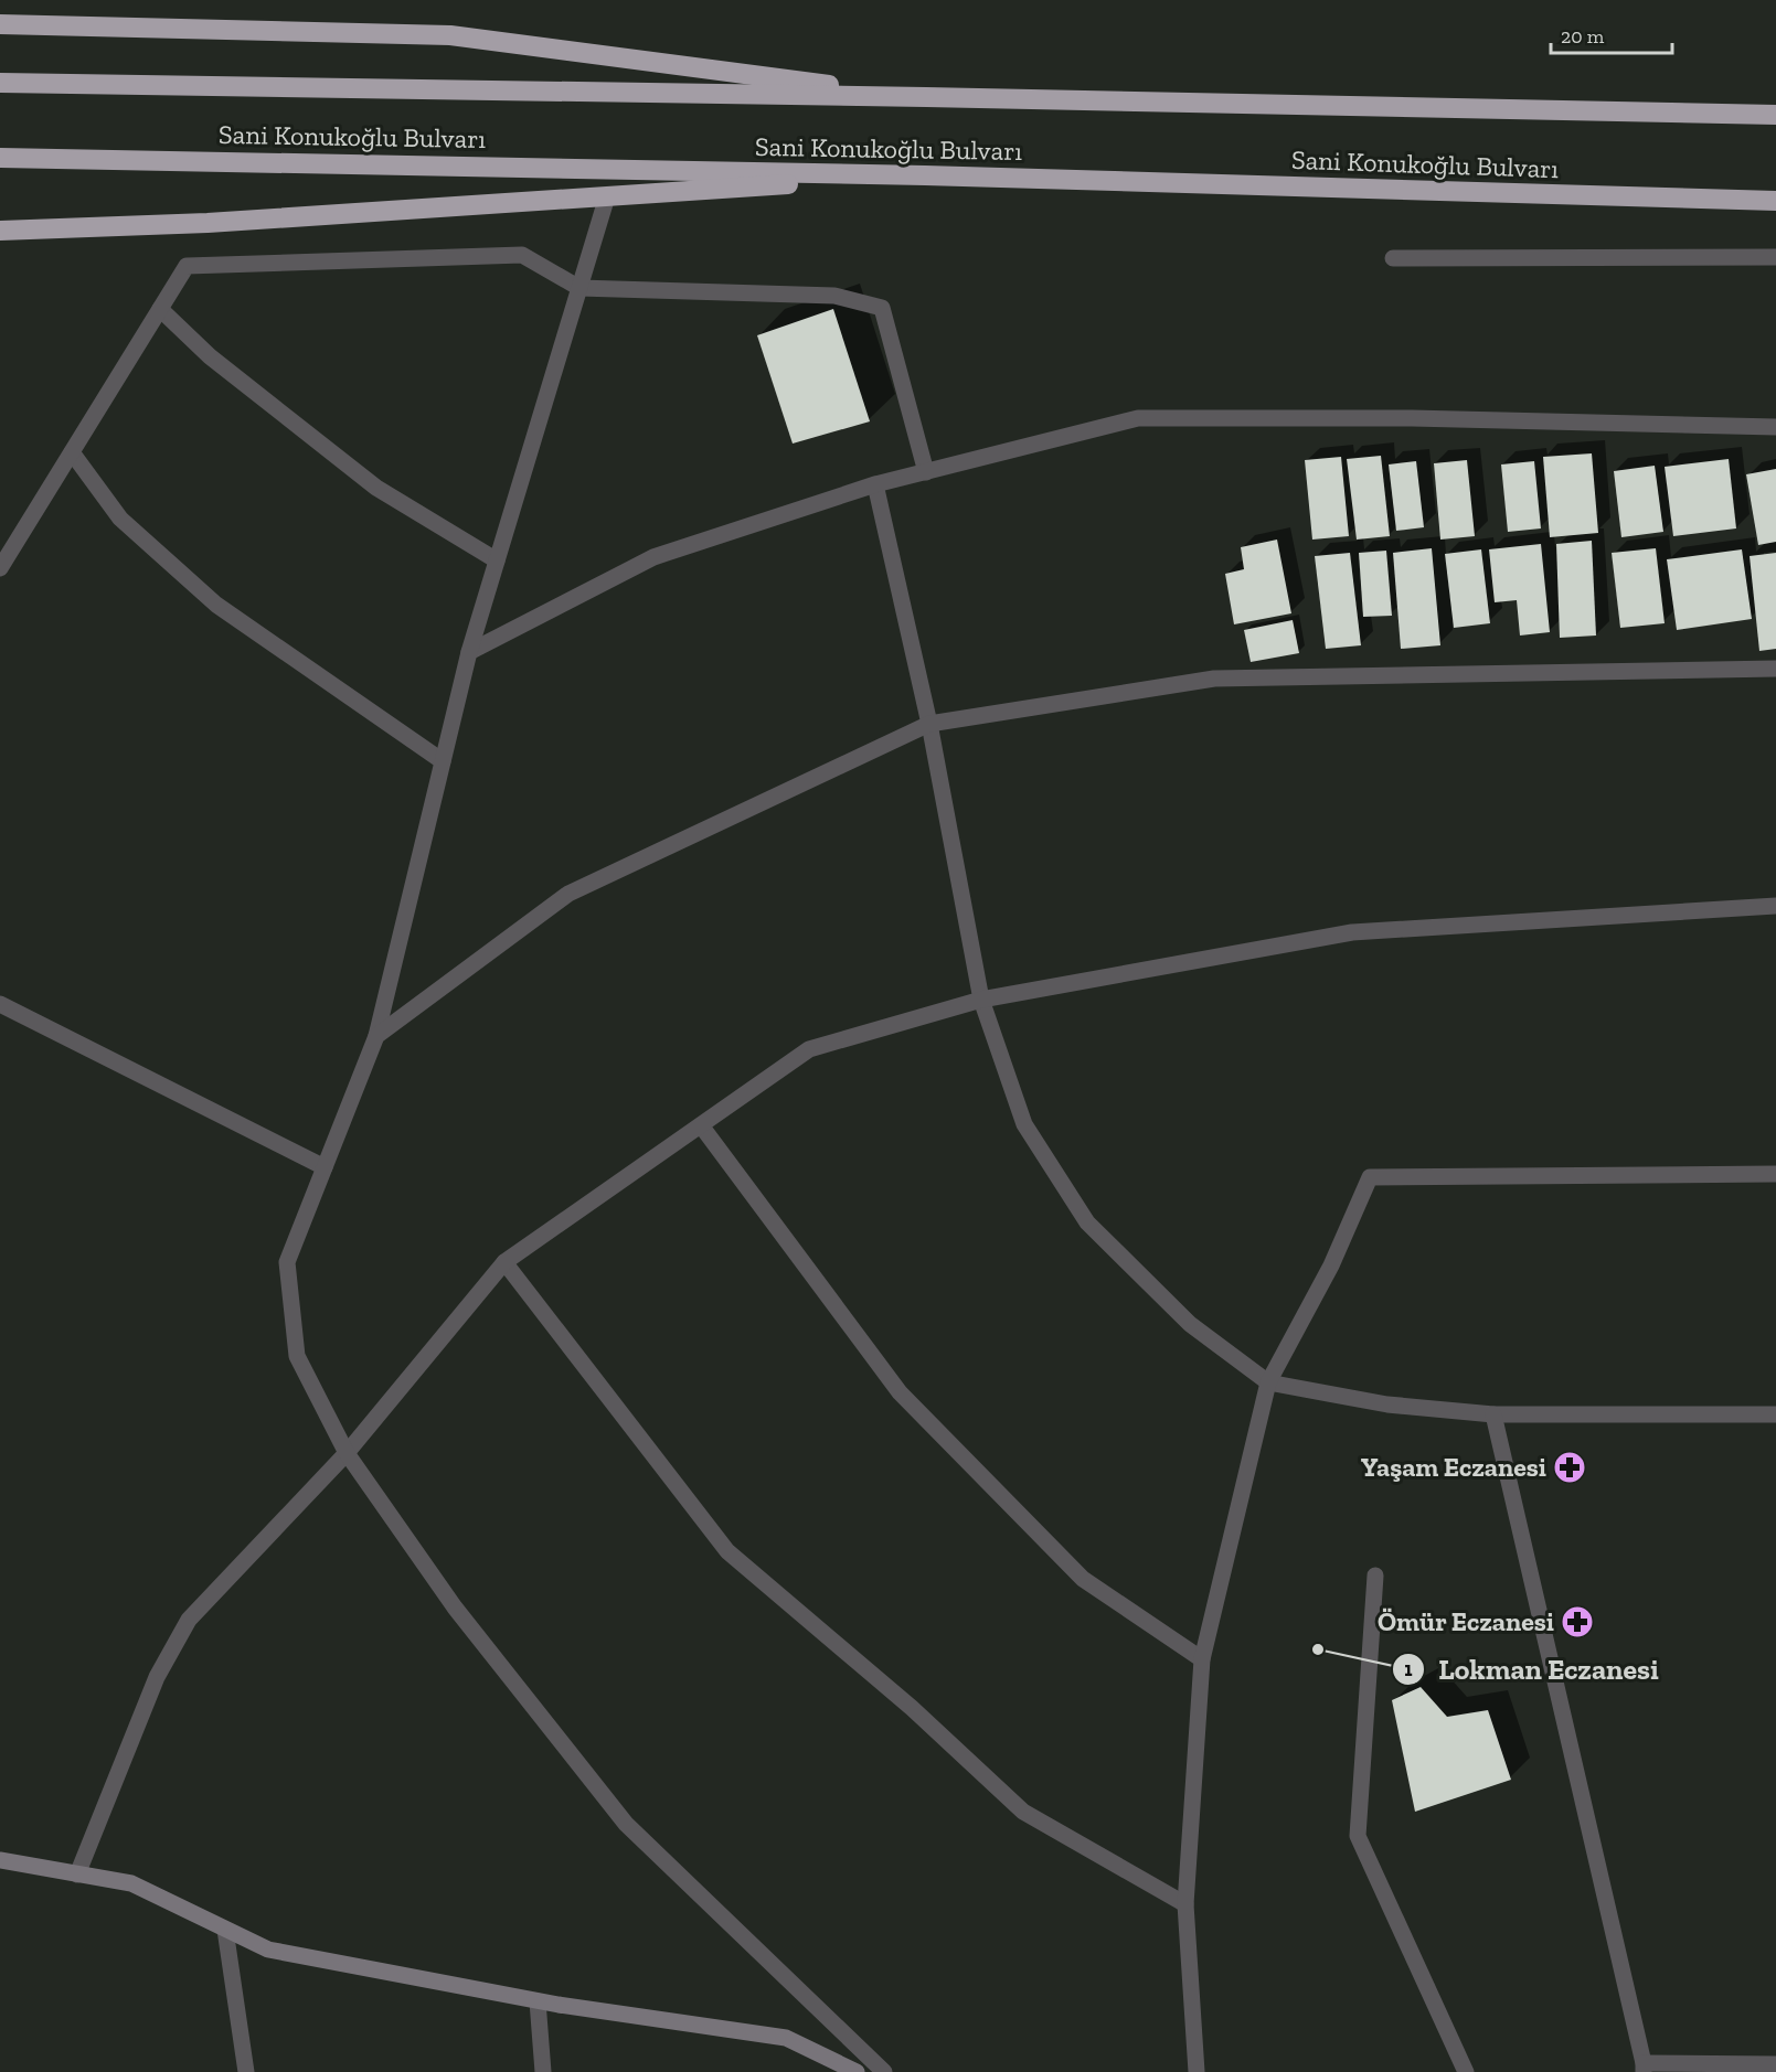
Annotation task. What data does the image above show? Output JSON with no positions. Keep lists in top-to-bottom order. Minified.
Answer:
{"streets":{"highway":["Sani Konukoğlu Bulvarı"]},"places":{"pharmacy":["Yaşam Eczanesi","Ömür Eczanesi"],"other":["Lokman Eczanesi"]},"scale_bar":"20 m"}
